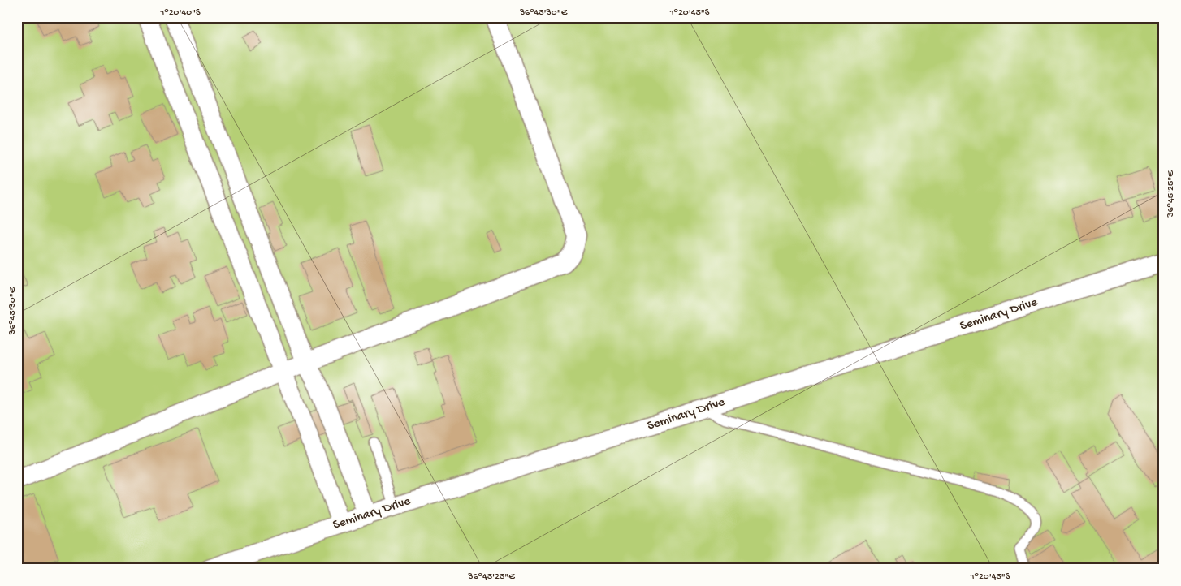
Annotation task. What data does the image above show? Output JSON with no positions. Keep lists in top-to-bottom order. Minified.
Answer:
{"streets":{"street":["Seminary Drive"]},"coordinates":["1°20'40\"S","36°45'30\"E","1°20'45\"S","36°45'25\"E"]}
